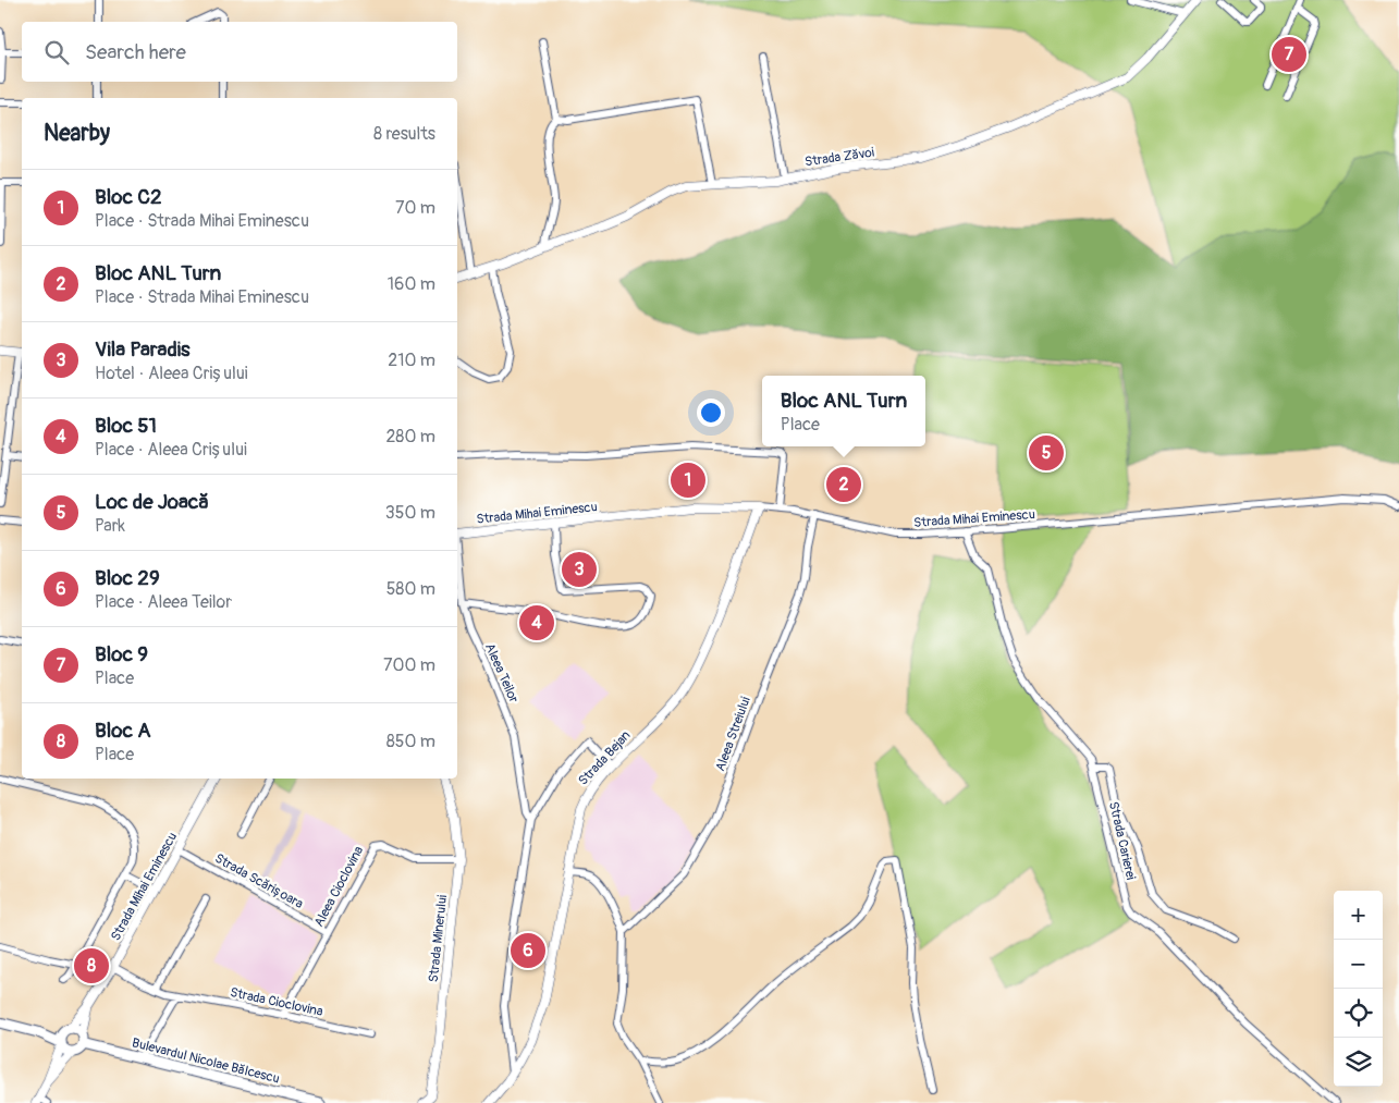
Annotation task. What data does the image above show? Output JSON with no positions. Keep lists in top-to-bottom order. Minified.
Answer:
{"streets":{"main road":["Bulevardul Nicolae Bălcescu"],"street":["Strada Zăvoi","Strada Mihai Eminescu","Aleea Teilor","Aleea Streiului","Strada Bejan","Strada Carierei","Strada Scărișoara","Aleea Cioclovina","Strada Minerului","Strada Cioclovina"]},"crossings":[["Strada Mihai Eminescu","Aleea Streiului"],["Strada Mihai Eminescu","Strada Bejan"],["Strada Mihai Eminescu","Strada Carierei"],["Strada Mihai Eminescu","Strada Scărișoara"],["Strada Mihai Eminescu","Strada Cioclovina"],["Strada Mihai Eminescu","Bulevardul Nicolae Bălcescu"],["Aleea Teilor","Strada Bejan"],["Strada Scărișoara","Aleea Cioclovina"],["Aleea Cioclovina","Strada Minerului"],["Aleea Cioclovina","Strada Cioclovina"]],"page":{"search":"Search here","pins":["7","5","1","2","3","4","6","8"],"heading":["Nearby","8 results"],"list":[{"mark":"1","name":"Bloc C2","note":"Place · Strada Mihai Eminescu","value":"70 m"},{"mark":"2","name":"Bloc ANL Turn","note":"Place · Strada Mihai Eminescu","value":"160 m"},{"mark":"3","name":"Vila Paradis","note":"Hotel · Aleea Crișului","value":"210 m"},{"mark":"4","name":"Bloc 51","note":"Place · Aleea Crișului","value":"280 m"},{"mark":"5","name":"Loc de Joacă","note":"Park","value":"350 m"},{"mark":"6","name":"Bloc 29","note":"Place · Aleea Teilor","value":"580 m"},{"mark":"7","name":"Bloc 9","note":"Place","value":"700 m"},{"mark":"8","name":"Bloc A","note":"Place","value":"850 m"}],"popup":["Bloc ANL Turn","Place"],"map_buttons":["+","−"]}}
